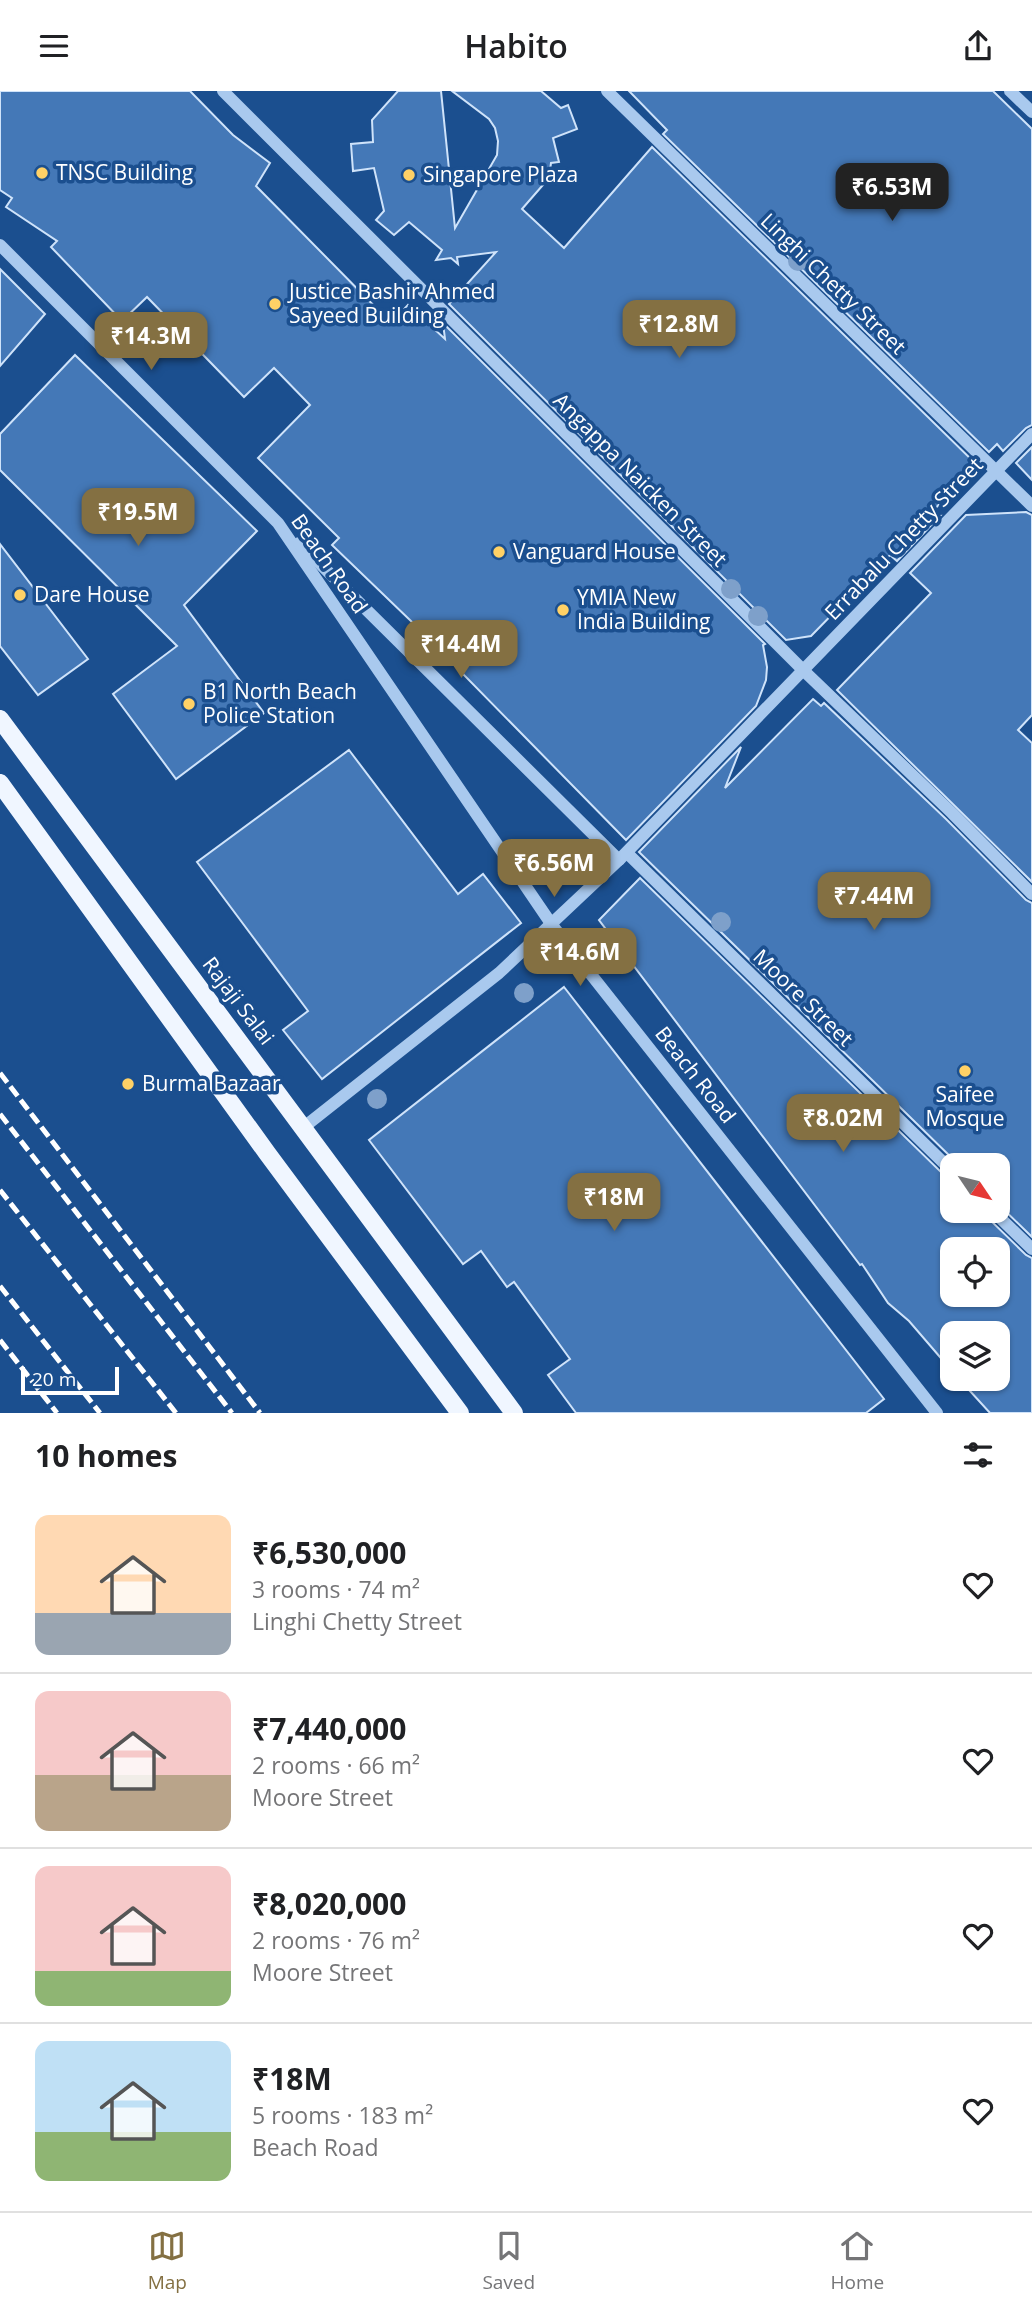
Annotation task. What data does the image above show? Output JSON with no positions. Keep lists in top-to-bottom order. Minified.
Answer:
{"streets":{"main road":["Rajaji Salai"],"street":["Linghi Chetty Street","Angappa Naicken Street","Errabalu Chetty Street","Beach Road","Moore Street"]},"crossings":[["Linghi Chetty Street","Errabalu Chetty Street"],["Angappa Naicken Street","Errabalu Chetty Street"],["Errabalu Chetty Street","Beach Road"],["Errabalu Chetty Street","Moore Street"],["Errabalu Chetty Street","Rajaji Salai"],["Beach Road","Moore Street"]],"places":["TNSC Building","Singapore Plaza","Justice Bashir Ahmed Sayeed Building","Vanguard House","Dare House","YMIA New India Building","B1 North Beach Police Station","Saifee Mosque","Burma Bazaar"],"scale_bar":"20 m","north":"bottom right","page":{"header":"Habito","price":["₹6.53M","₹12.8M","₹14.3M","₹19.5M","₹14.4M","₹6.56M","₹7.44M","₹14.6M","₹8.02M","₹18M"],"scale":"20 m","heading":"10 homes","list":[{"name":"₹6,530,000","note":"3 rooms · 74 m² · Linghi Chetty Street"},{"name":"₹7,440,000","note":"2 rooms · 66 m² · Moore Street"},{"name":"₹8,020,000","note":"2 rooms · 76 m² · Moore Street"},{"name":"₹18M","note":"5 rooms · 183 m² · Beach Road"}],"tabs":["Map","Saved","Home"]}}
